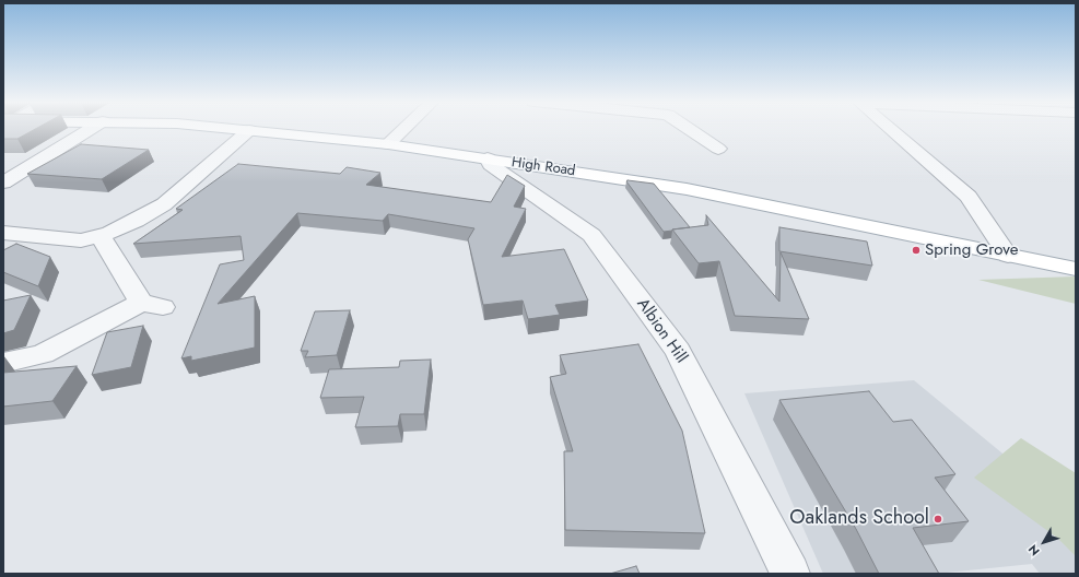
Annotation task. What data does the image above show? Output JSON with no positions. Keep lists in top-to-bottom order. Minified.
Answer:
{"streets":{"main road":["High Road"],"street":["Albion Hill"]},"crossings":[["High Road","Albion Hill"]],"places":["Spring Grove","Oaklands School"],"north":"bottom left"}
